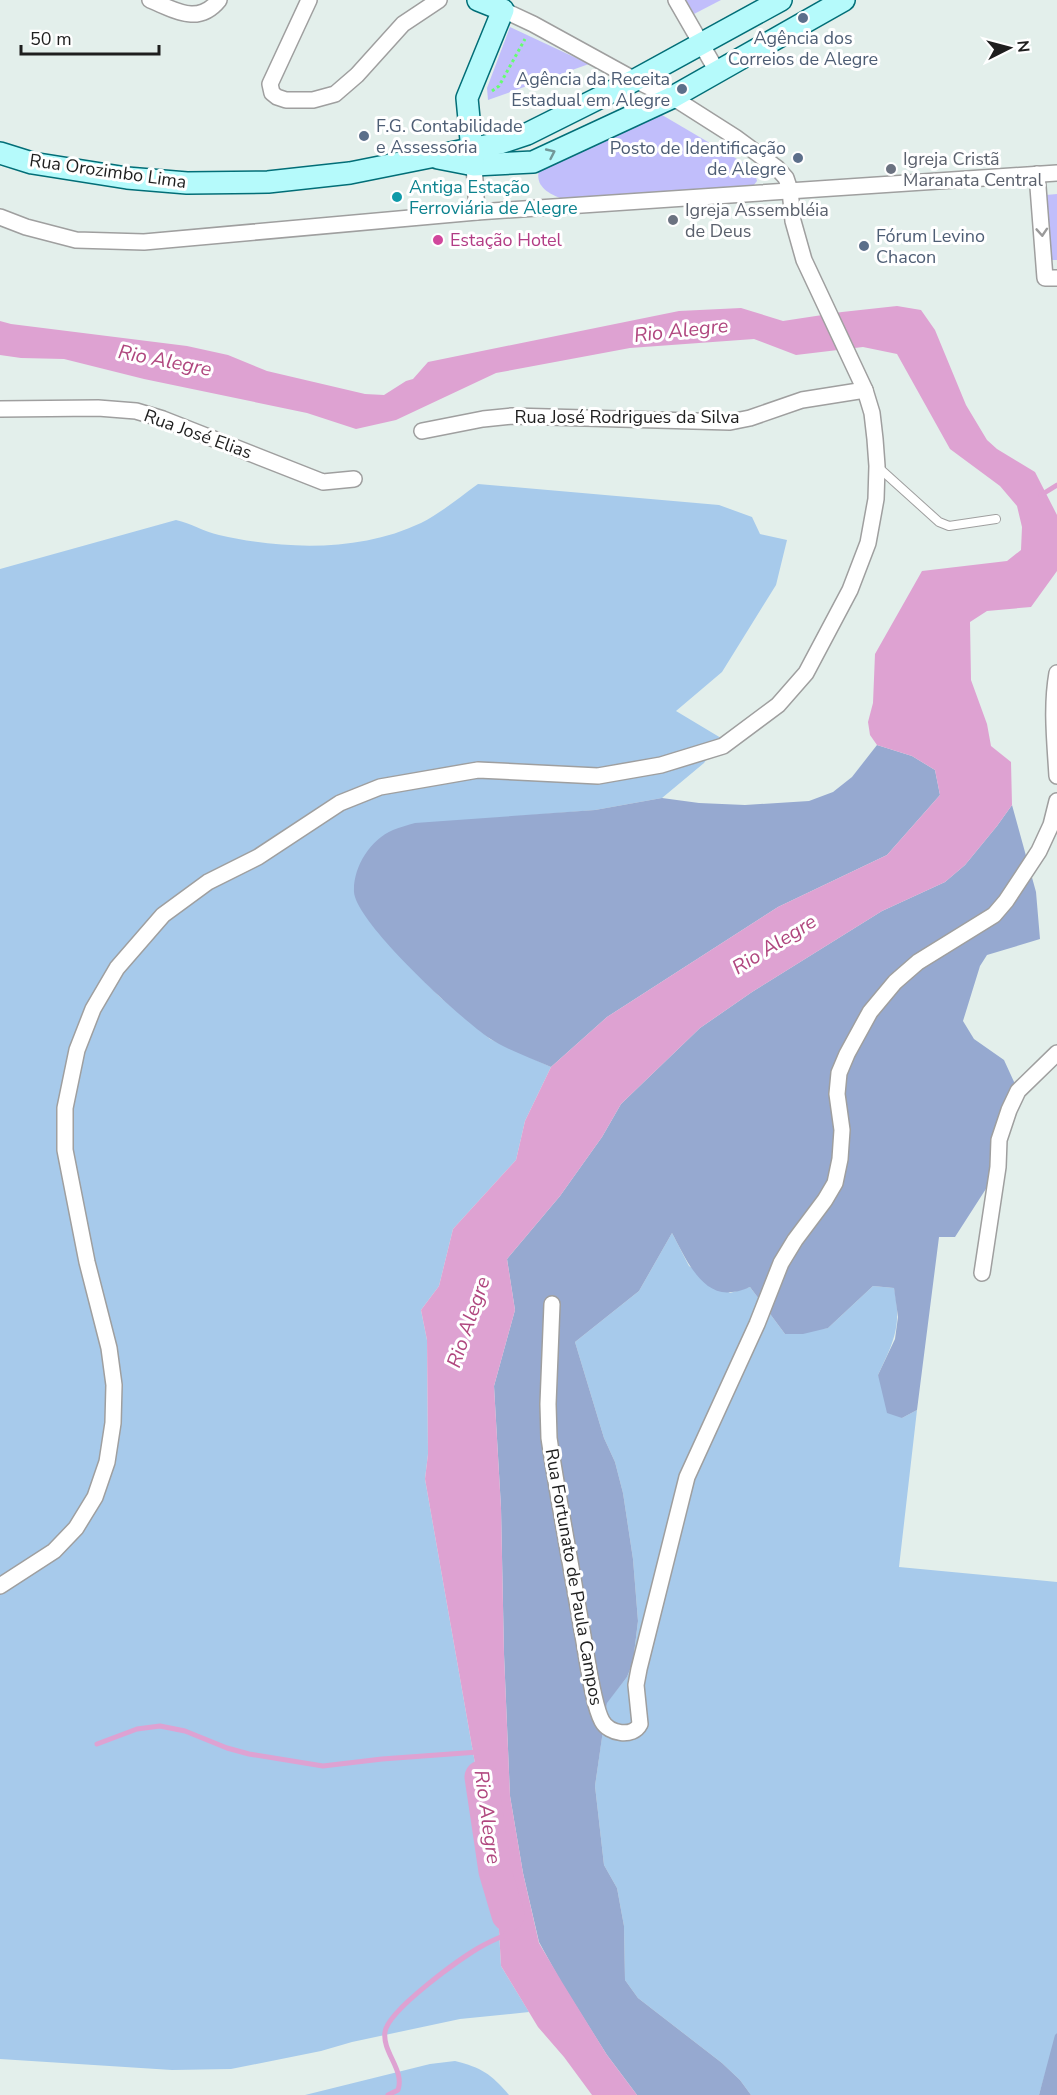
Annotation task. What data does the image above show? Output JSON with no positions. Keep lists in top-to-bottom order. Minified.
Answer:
{"streets":{"main road":["Rua Orozimbo Lima"],"street":["Rua José Rodrigues da Silva","Rua José Elias","Rua Fortunato de Paula Campos"]},"water":["Rio Alegre"],"places":["Agência dos Correios de Alegre","Agência da Receita Estadual em Alegre","F.G. Contabilidade e Assessoria","Posto de Identificação de Alegre","Igreja Cristã Maranata Central","Antiga Estação Ferroviária de Alegre","Igreja Assembléia de Deus","Estação Hotel","Fórum Levino Chacon"],"scale_bar":"50 m","north":"right"}
